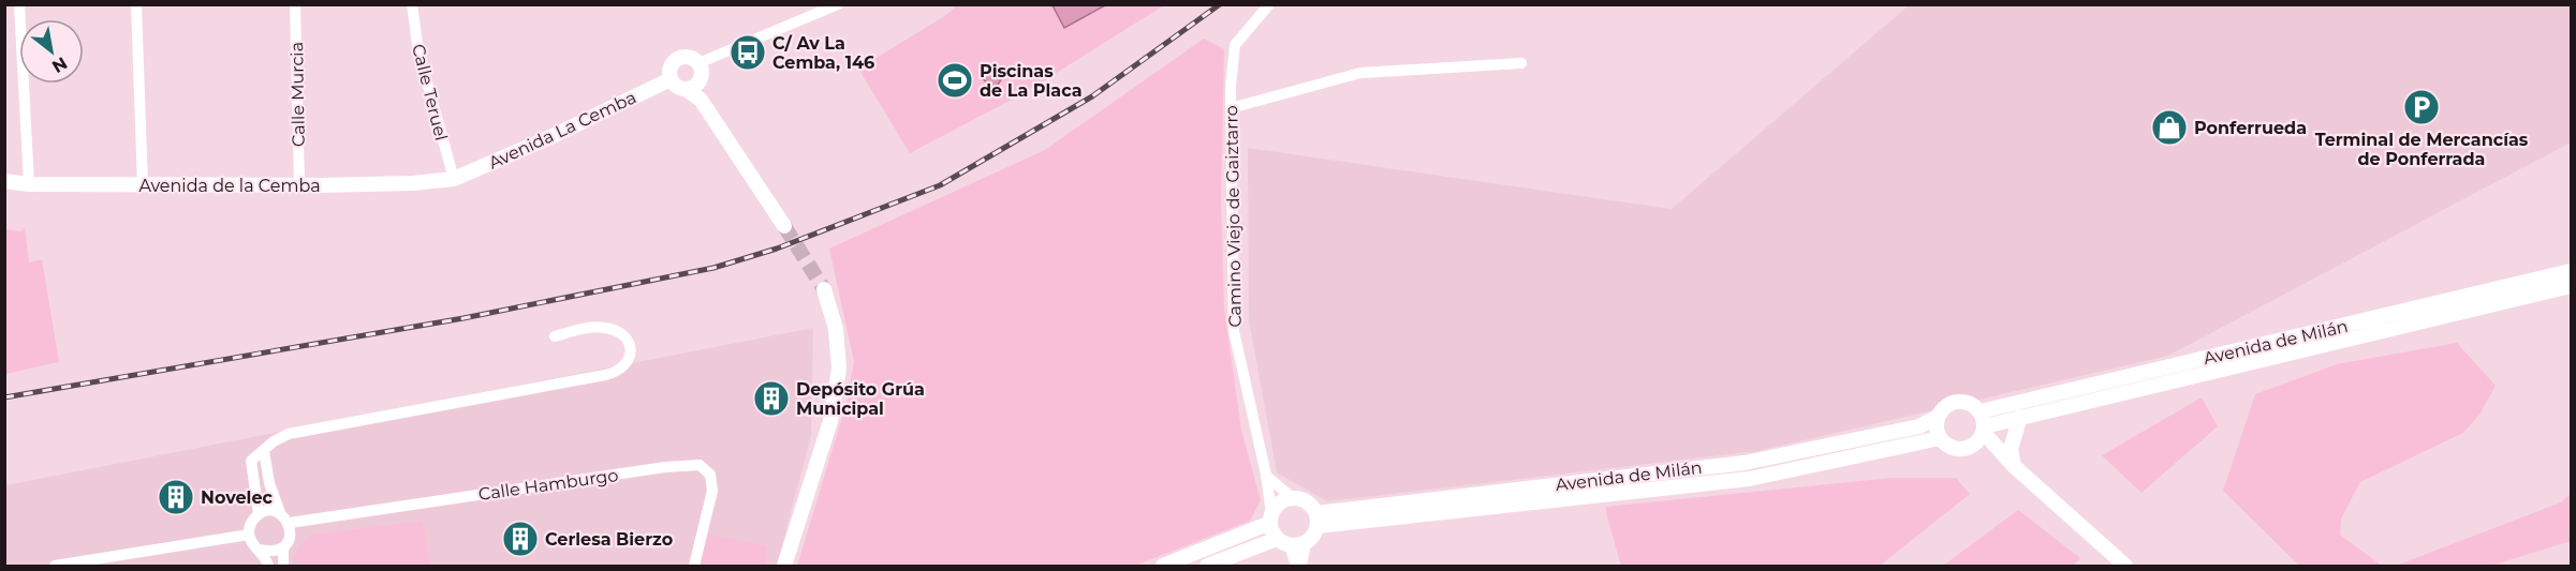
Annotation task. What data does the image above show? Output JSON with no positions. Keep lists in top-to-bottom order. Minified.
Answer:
{"streets":{"street":["Calle Teruel","Calle Murcia","Avenida La Cemba","Avenida de la Cemba","Camino Viejo de Gaiztarro","Avenida de Milán","Calle Hamburgo"]},"crossings":[["Calle Teruel","Avenida La Cemba"],["Calle Teruel","Avenida de la Cemba"],["Calle Murcia","Avenida de la Cemba"],["Avenida La Cemba","Avenida de la Cemba"],["Camino Viejo de Gaiztarro","Avenida de Milán"]],"places":{"bus stop":["C/ Av La Cemba, 146"],"sports":["Piscinas de La Placa"],"parking":["Terminal de Mercancías de Ponferrada"],"shop":["Ponferrueda"],"building":["Depósito Grúa Municipal","Novelec","Cerlesa Bierzo"]},"north":"bottom right"}
